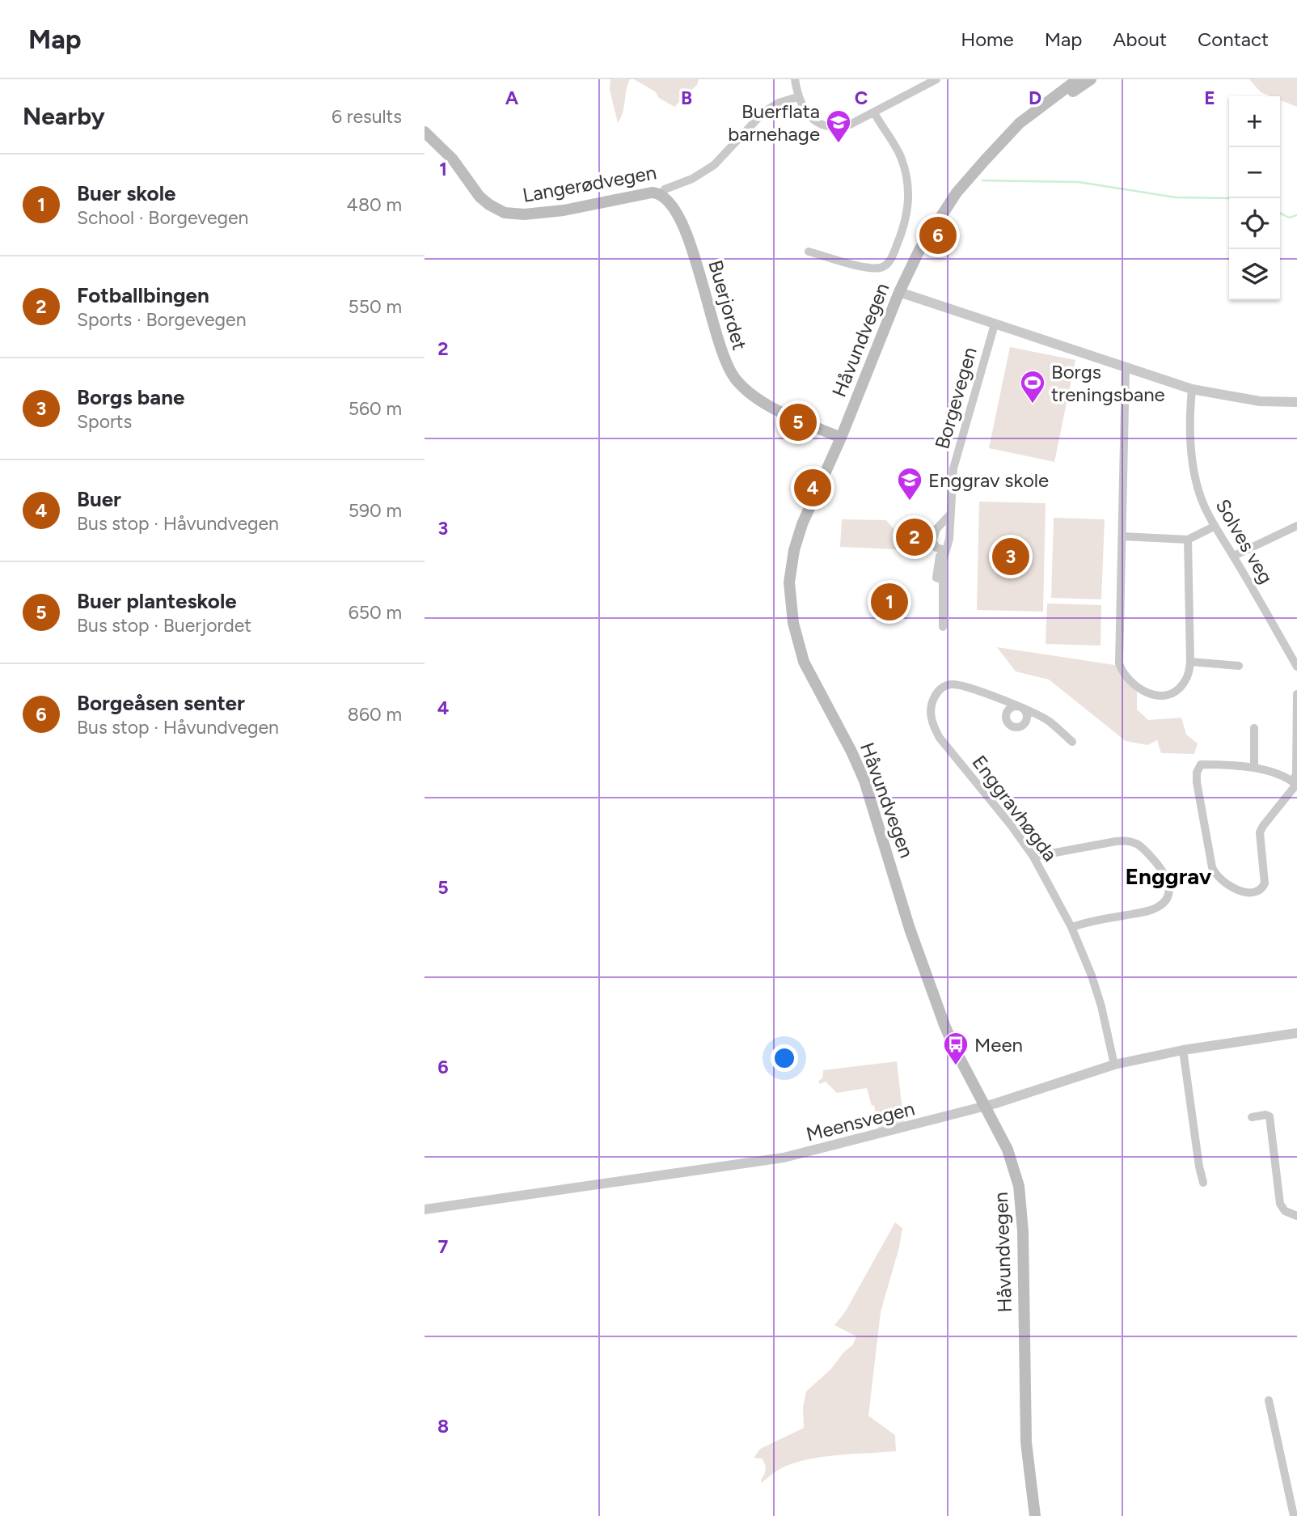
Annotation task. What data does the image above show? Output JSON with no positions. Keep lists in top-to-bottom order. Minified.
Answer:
{"streets":{"main road":["Langerødvegen","Buerjordet","Håvundvegen"],"street":["Borgevegen","Solves veg","Enggravhøgda","Meensvegen"]},"crossings":[["Langerødvegen","Buerjordet"],["Buerjordet","Håvundvegen"],["Håvundvegen","Borgevegen"],["Håvundvegen","Meensvegen"],["Borgevegen","Solves veg"],["Enggravhøgda","Meensvegen"]],"districts":["Enggrav"],"places":{"school or university":["Buerflata barnehage","Enggrav skole"],"sports":["Borgs treningsbane"],"bus stop":["Meen"]},"page":{"header":"Map","nav":["Home","Map","About","Contact"],"heading":["Nearby","6 results"],"map_buttons":["+","−"],"list":[{"mark":"1","name":"Buer skole","note":"School · Borgevegen","value":"480 m"},{"mark":"2","name":"Fotballbingen","note":"Sports · Borgevegen","value":"550 m"},{"mark":"3","name":"Borgs bane","note":"Sports","value":"560 m"},{"mark":"4","name":"Buer","note":"Bus stop · Håvundvegen","value":"590 m"},{"mark":"5","name":"Buer planteskole","note":"Bus stop · Buerjordet","value":"650 m"},{"mark":"6","name":"Borgeåsen senter","note":"Bus stop · Håvundvegen","value":"860 m"}],"pins":["6","5","4","2","3","1"]},"grid":{"columns":["A","B","C","D","E"],"rows":["1","2","3","4","5","6","7","8"]}}
